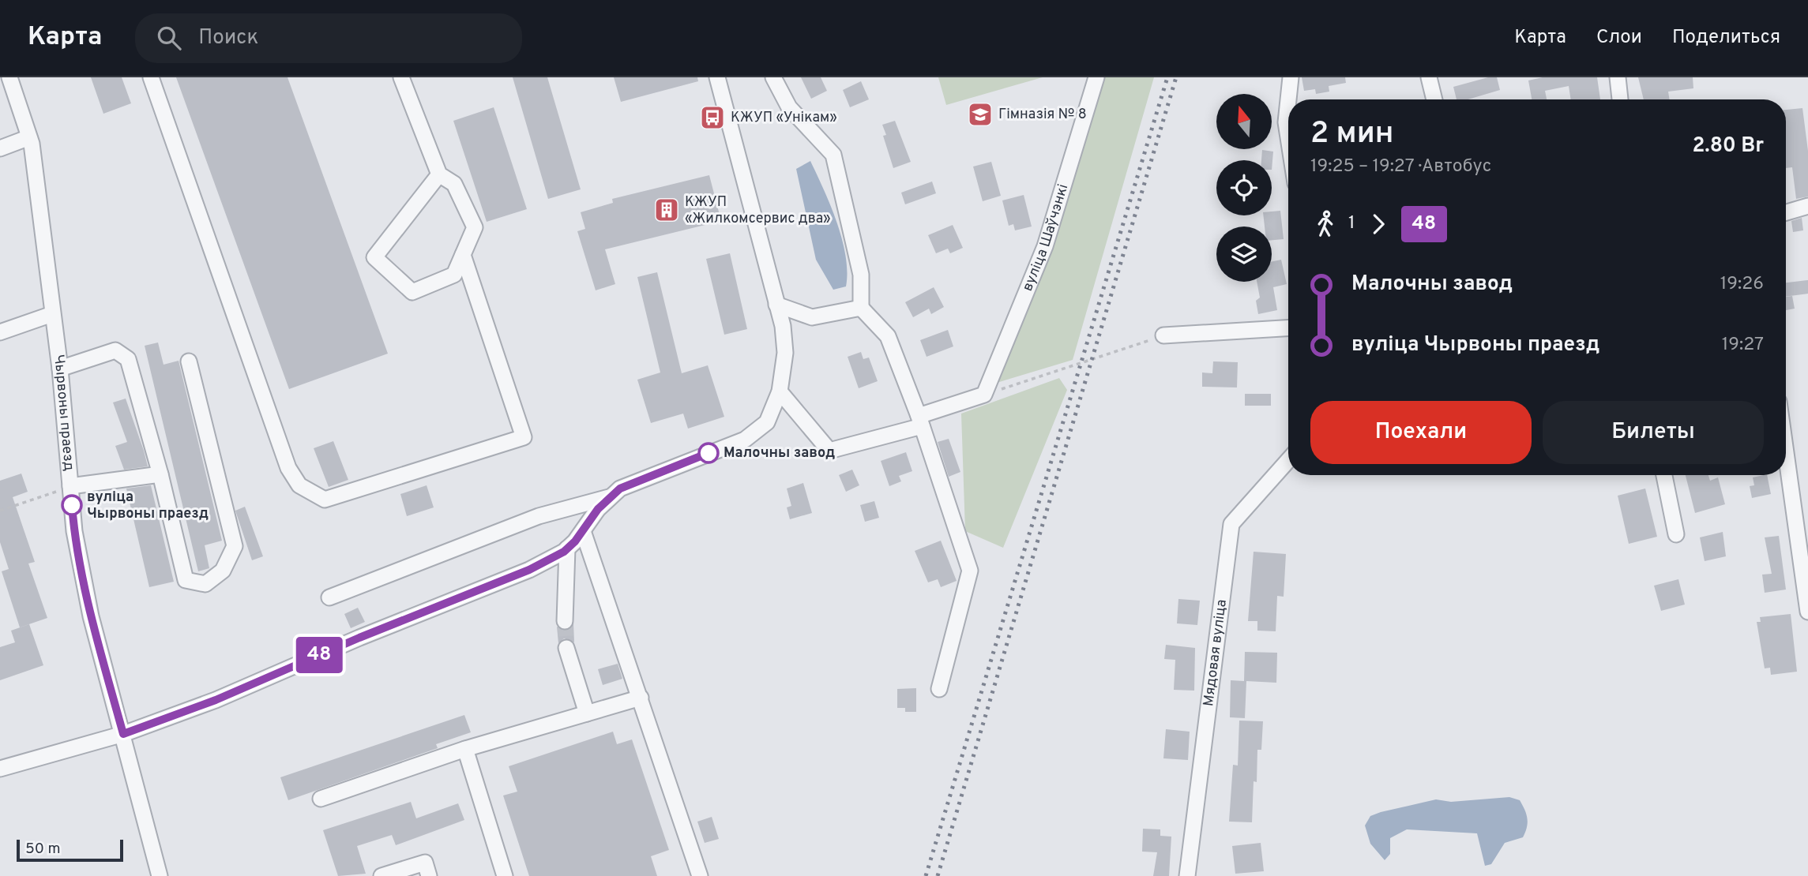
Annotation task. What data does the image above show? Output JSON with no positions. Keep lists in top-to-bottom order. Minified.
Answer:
{"streets":{"street":["вуліца Шаўчэнкі","Чырвоны праезд","Мядовая вуліца"]},"places":{"school or university":["Гімназія № 8"],"bus stop":["КЖУП «Унікам»"],"building":["КЖУП «Жилкомсервис два»"],"other":["Малочны завод","вуліца Чырвоны праезд"]},"lines":["bus line 48"],"scale_bar":"50 m","north":"top","page":{"header":"Карта","search":"Поиск","nav":["Карта","Слои","Поделиться"],"on_map":"48","heading":["2 мин","19:25 – 19:27 · Автобус","2.80 Br"],"legs":["1","48"],"list":[{"name":"Малочны завод","value":"19:26"},{"name":"вуліца Чырвоны праезд","value":"19:27"}],"buttons":["Поехали","Билеты"],"scale":"50 m"}}
